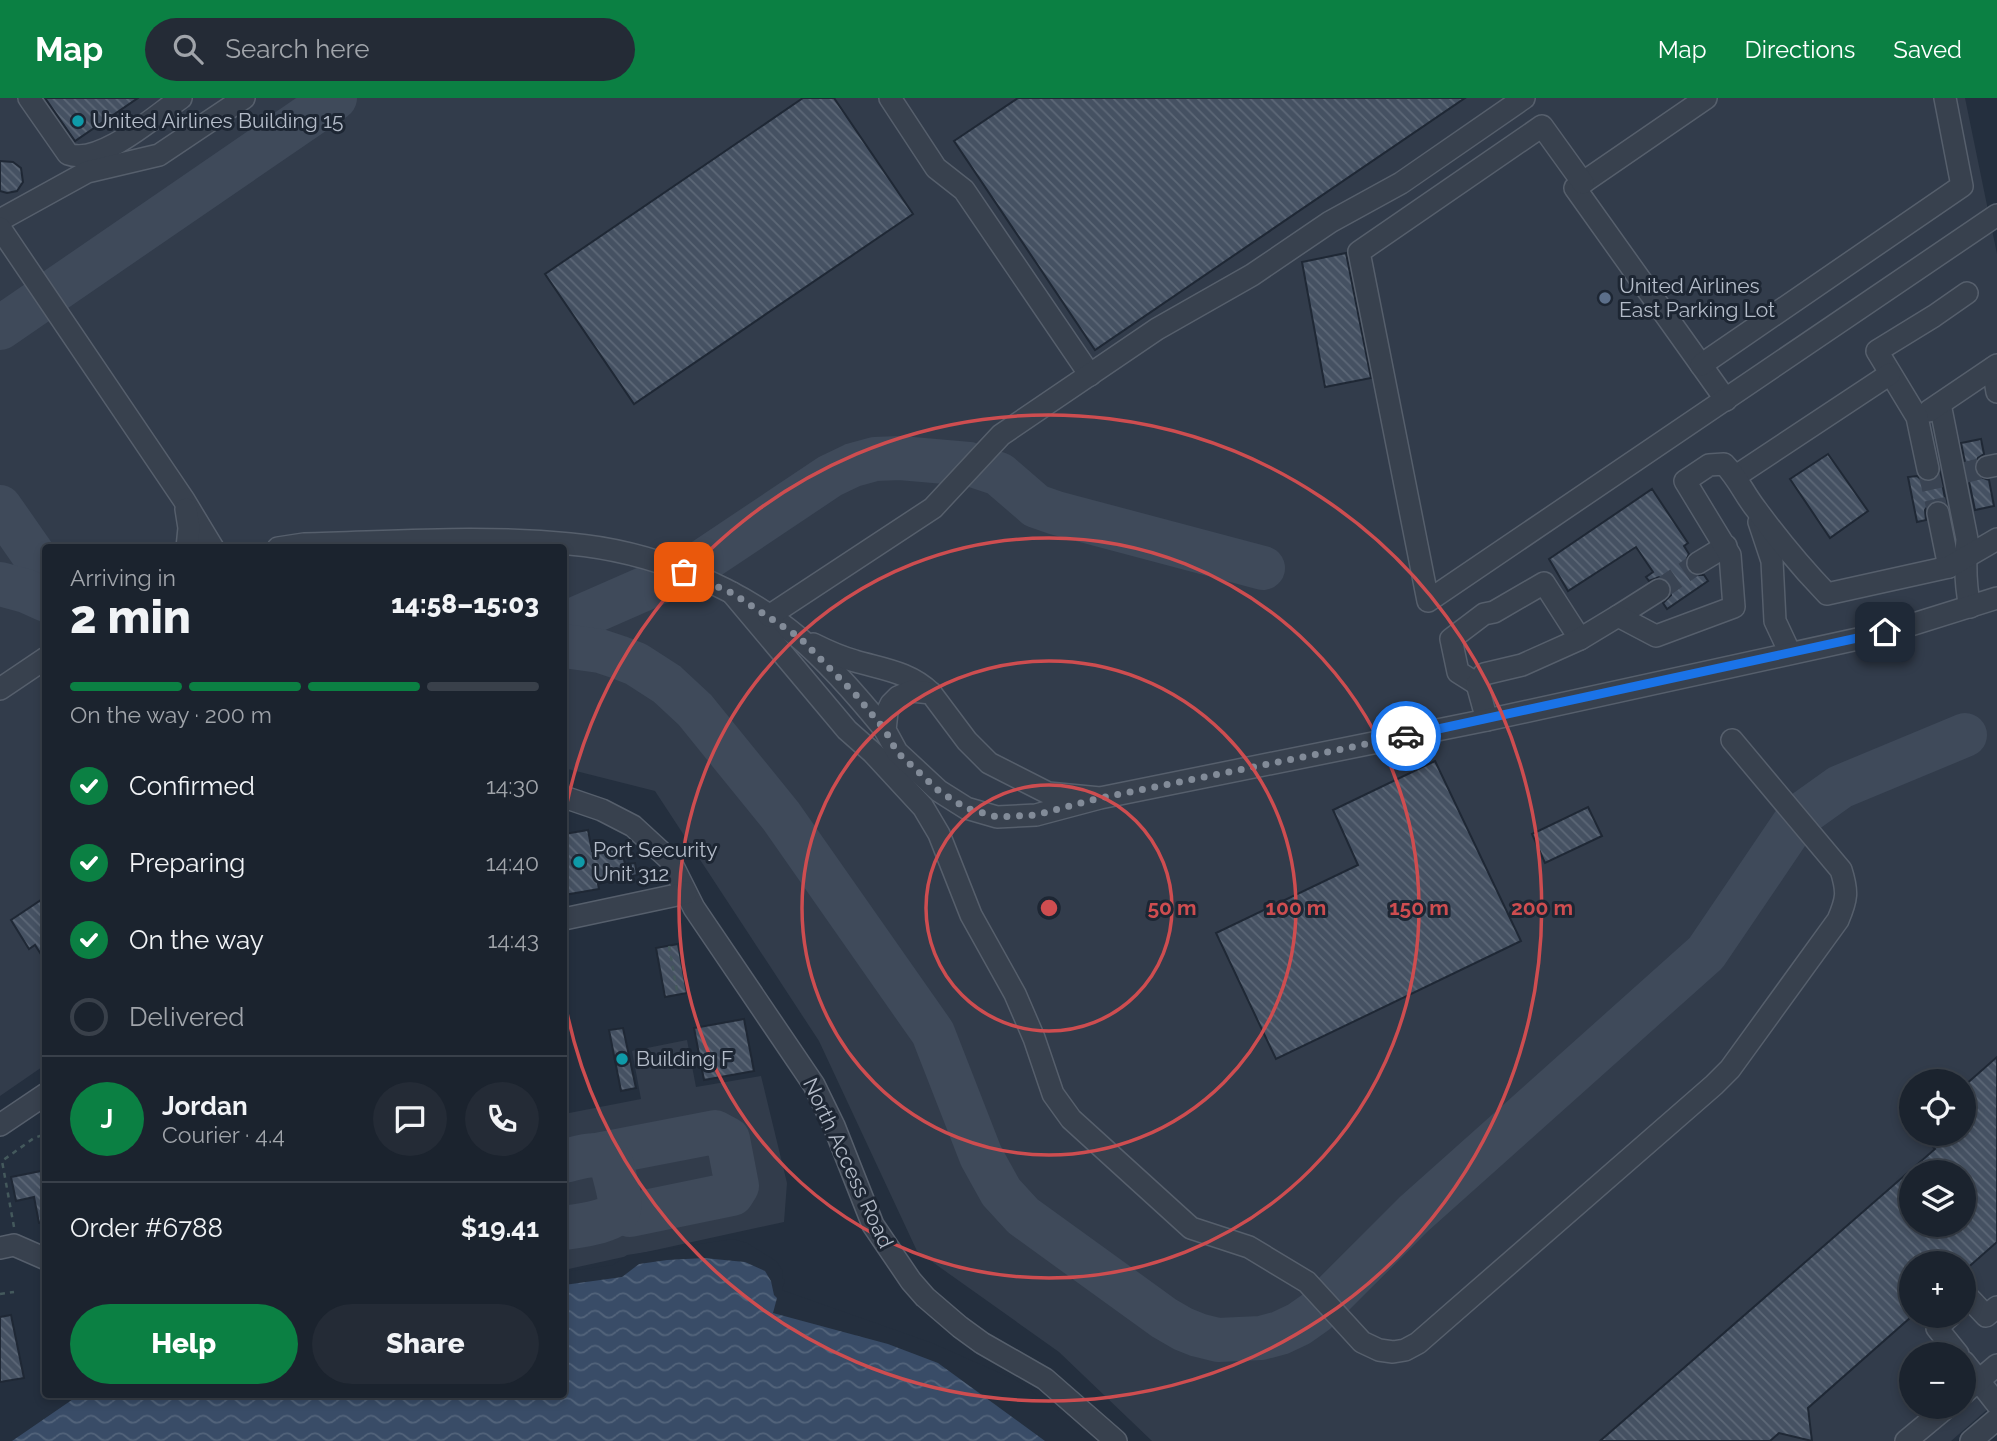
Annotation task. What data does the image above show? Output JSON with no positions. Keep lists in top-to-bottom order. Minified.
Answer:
{"streets":{"street":["North Access Road"]},"places":["United Airlines Building 15","United Airlines East Parking Lot","Port Security Unit 312","Building F"],"page":{"header":"Map","search":"Search here","nav":["Map","Directions","Saved"],"heading":["2 min","Arriving in","14:58–15:03"],"panel":["Jordan","Courier · 4.4","Order #6788","$19.41"],"bar":"On the way · 200 m","list":[["Confirmed","14:30"],["Preparing","14:40"],["On the way","14:43"],"Delivered"],"map_buttons":["+","−"],"round":"J","buttons":["Help","Share"]},"rings":["50 m","100 m","150 m","200 m"]}
